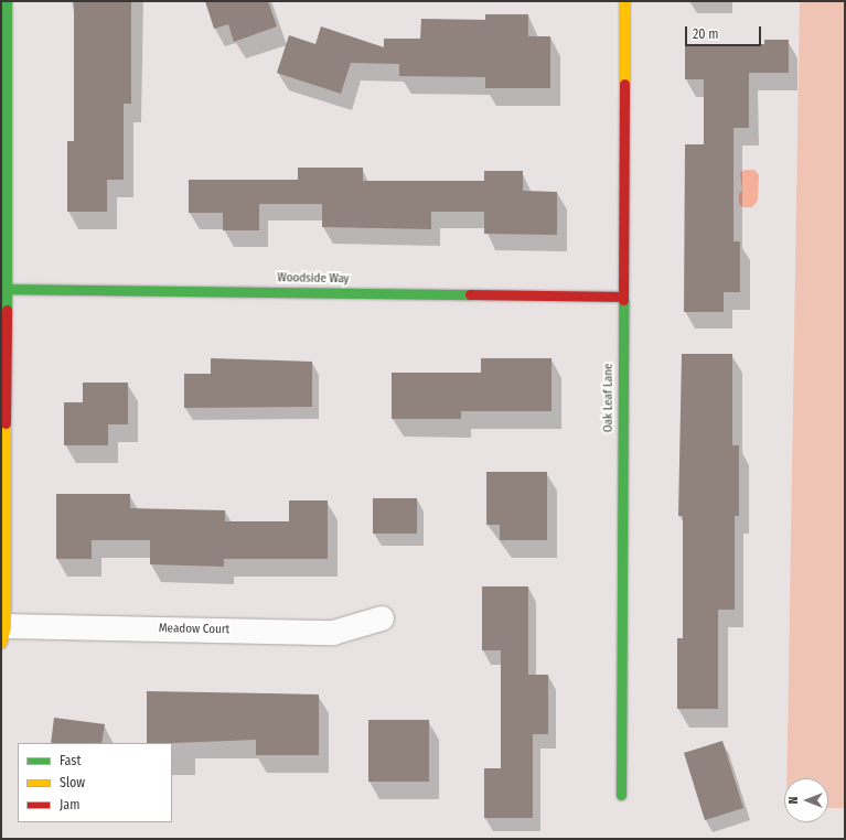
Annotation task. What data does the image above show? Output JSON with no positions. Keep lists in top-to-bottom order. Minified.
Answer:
{"streets":{"street":["Woodside Way","Oak Leaf Lane","Meadow Court"]},"crossings":[["Woodside Way","Oak Leaf Lane"]],"legend":["Fast","Slow","Jam"],"scale_bar":"20 m","north":"left"}
